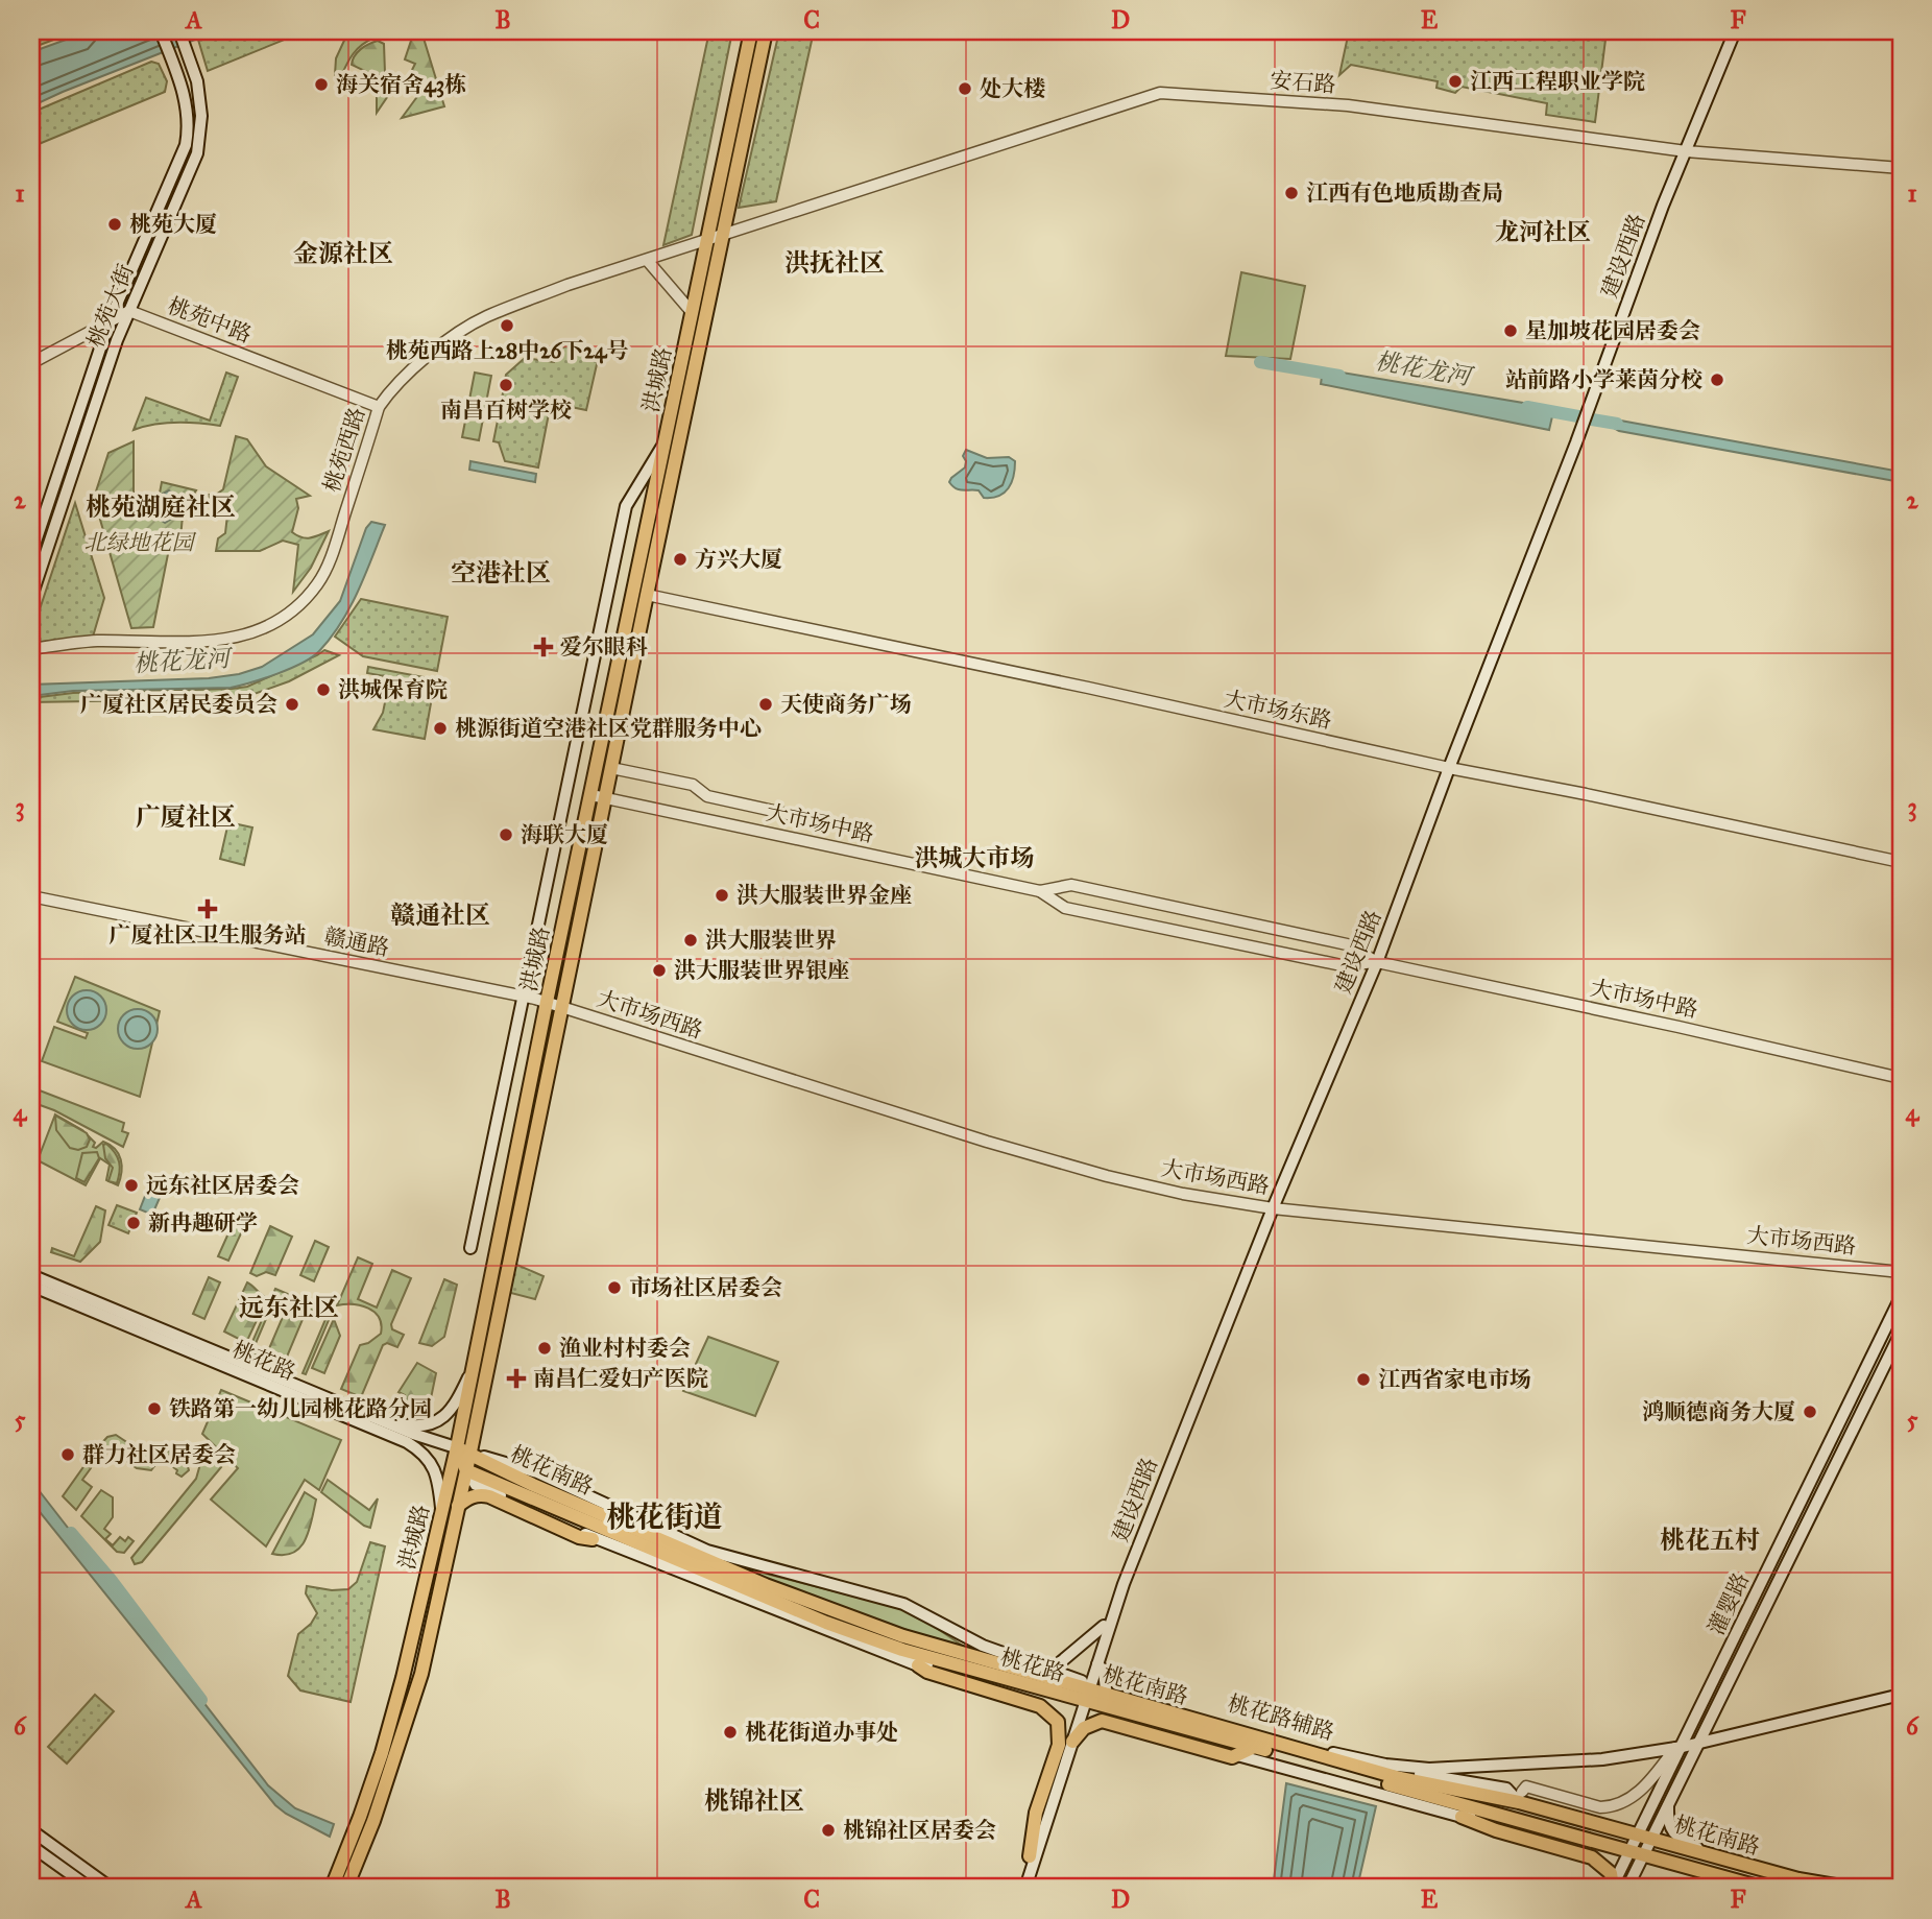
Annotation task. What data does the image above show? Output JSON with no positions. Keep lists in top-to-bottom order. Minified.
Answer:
{"streets":{"main road":["建设西路","桃苑大街","洪城路","桃花路","桃花南路","灌婴路","桃花路辅路"],"street":["安石路","桃苑中路","桃苑西路","大市场东路","大市场中路","赣通路","大市场西路"]},"crossings":[["安石路","建设西路"],["安石路","洪城路"],["安石路","桃苑西路"],["建设西路","大市场东路"],["建设西路","大市场中路"],["建设西路","大市场西路"],["建设西路","桃花路"],["建设西路","桃花南路"],["建设西路","桃花路辅路"],["桃苑大街","桃苑中路"],["桃苑中路","桃苑西路"],["洪城路","桃苑西路"],["洪城路","大市场东路"],["洪城路","大市场中路"],["洪城路","赣通路"],["洪城路","大市场西路"],["洪城路","桃花路"],["洪城路","桃花南路"],["洪城路","桃花路辅路"],["赣通路","大市场西路"],["桃花路","桃花南路"],["桃花路","桃花路辅路"],["桃花南路","灌婴路"],["桃花南路","桃花路辅路"],["灌婴路","桃花路辅路"]],"districts":["龙河社区","金源社区","洪抚社区","桃苑湖庭社区","空港社区","广厦社区","洪城大市场","赣通社区","远东社区","桃花街道","桃花五村","桃锦社区"],"water":["桃花龙河"],"parks":["北绿地花园"],"places":{"other":["江西工程职业学院","海关宿舍43栋","处大楼","江西有色地质勘查局","桃苑大厦","桃苑西路上28中26下24号","星加坡花园居委会","站前路小学莱茵分校","南昌百树学校","方兴大厦","洪城保育院","广厦社区居民委员会","天使商务广场","桃源街道空港社区党群服务中心","海联大厦","洪大服装世界金座","洪大服装世界","洪大服装世界银座","远东社区居委会","新冉趣研学","市场社区居委会","渔业村村委会","江西省家电市场","铁路第一幼儿园桃花路分园","鸿顺德商务大厦","群力社区居委会","桃花街道办事处","桃锦社区居委会"],"health":["爱尔眼科","广厦社区卫生服务站","南昌仁爱妇产医院"]},"grid":{"columns":["A","B","C","D","E","F"],"rows":["1","2","3","4","5","6"]}}
